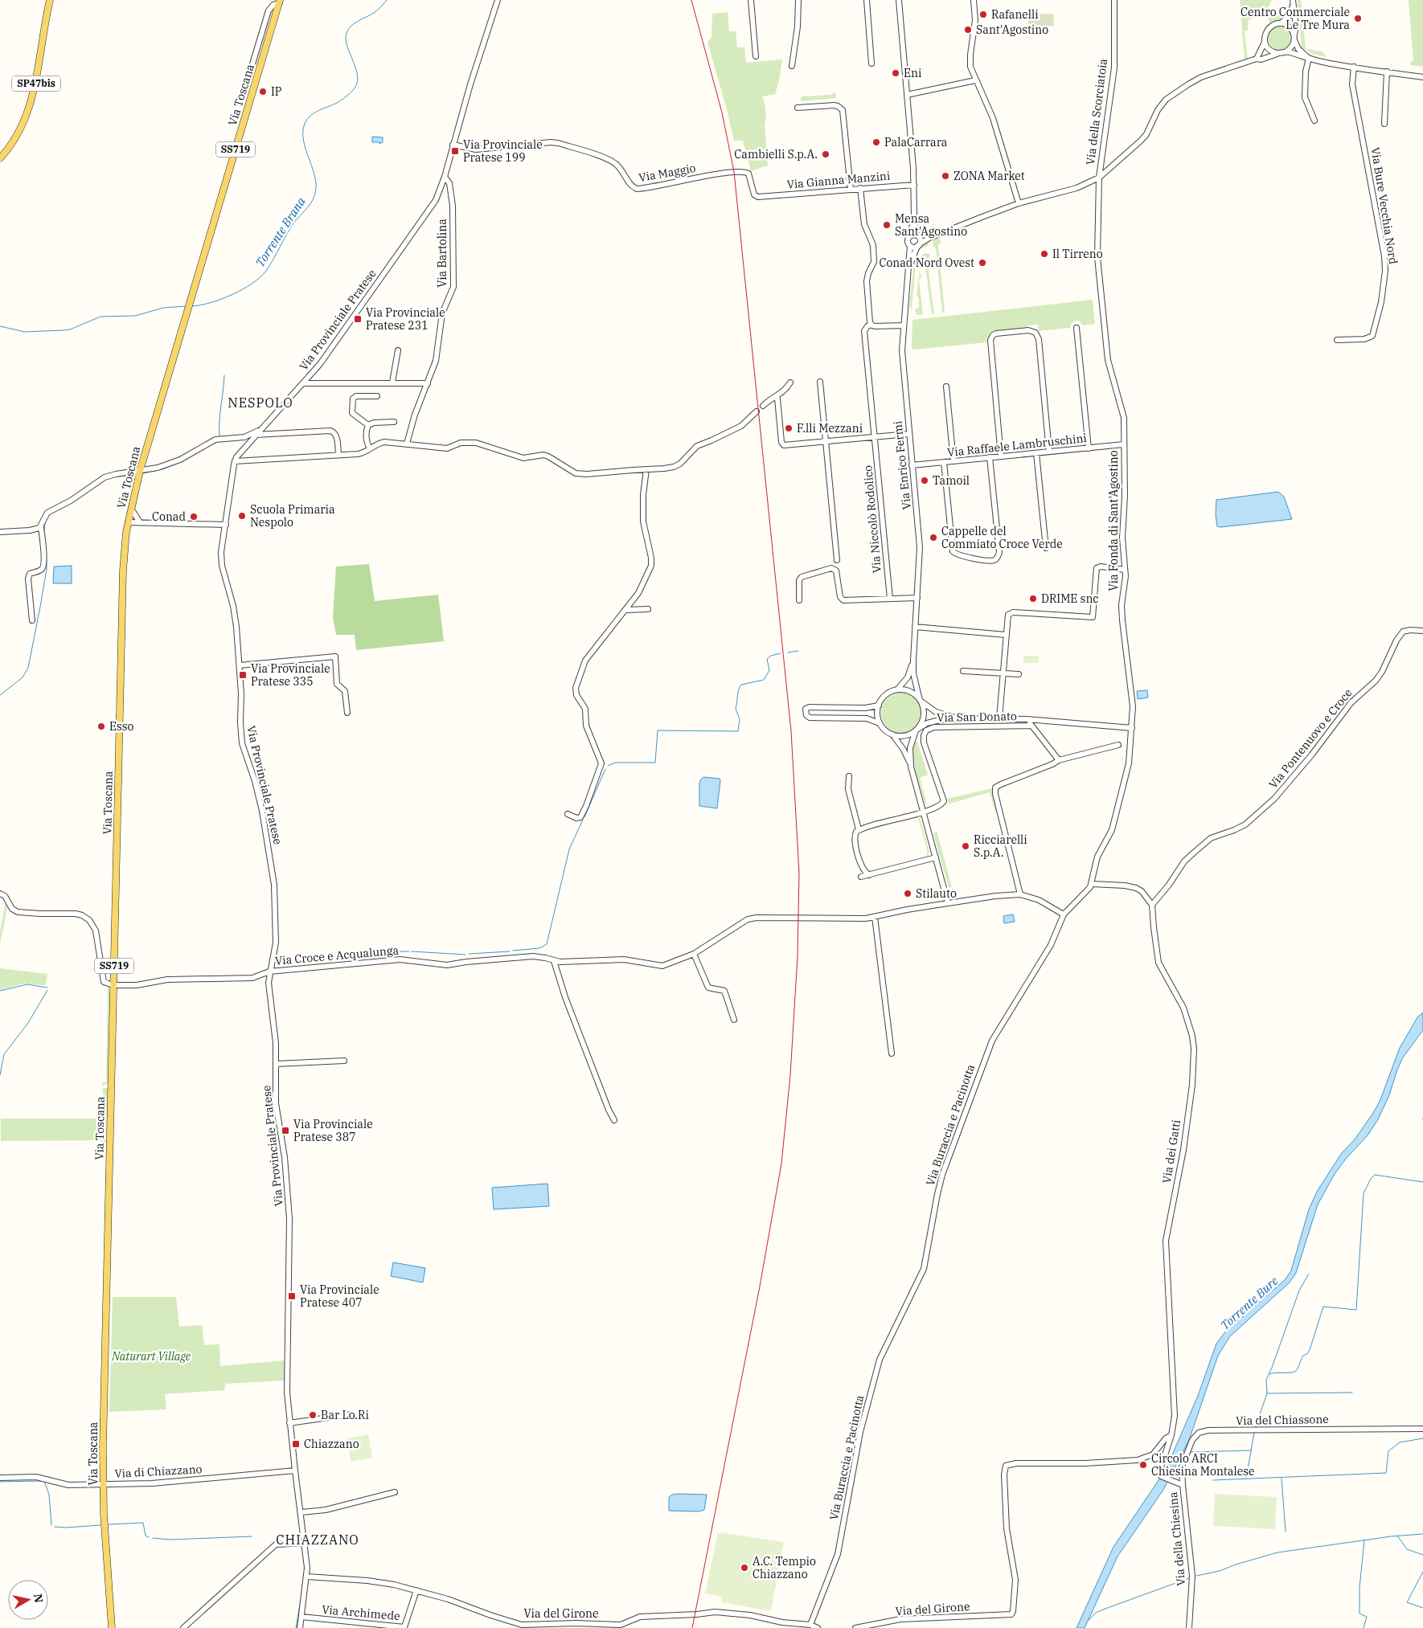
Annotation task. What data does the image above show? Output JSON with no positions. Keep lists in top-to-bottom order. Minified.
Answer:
{"streets":{"main road":["SP47bis","Via Toscana","SS719"],"street":["Via della Scorciatoia","Via Maggio","Via Gianna Manzini","Via Bure Vecchia Nord","Via Bartolina","Via Provinciale Pratese","Via Raffaele Lambruschini","Via Enrico Fermi","Via Niccolò Rodolico","Via Fonda di Sant'Agostino","Via San Donato","Via Pontenuovo e Croce","Via Croce e Acqualunga","Via Buraccia e Pacinotta","Via dei Gatti","Via del Chiassone","Via di Chiazzano","Via della Chiesina","Via del Girone","Via Archimede"]},"crossings":[["Via Toscana","Via Croce e Acqualunga"],["Via Toscana","Via di Chiazzano"],["Via della Scorciatoia","Via Fonda di Sant'Agostino"],["Via Maggio","Via Gianna Manzini"],["Via Maggio","Via Provinciale Pratese"],["Via Bartolina","Via Provinciale Pratese"],["Via Provinciale Pratese","Via Croce e Acqualunga"],["Via Provinciale Pratese","Via di Chiazzano"],["Via Provinciale Pratese","Via del Girone"],["Via Provinciale Pratese","Via Archimede"],["Via Raffaele Lambruschini","Via Enrico Fermi"],["Via Raffaele Lambruschini","Via Fonda di Sant'Agostino"],["Via Fonda di Sant'Agostino","Via Buraccia e Pacinotta"],["Via Pontenuovo e Croce","Via dei Gatti"],["Via Buraccia e Pacinotta","Via del Girone"],["Via dei Gatti","Via della Chiesina"],["Via dei Gatti","Via del Girone"],["Via del Chiassone","Via della Chiesina"],["Via del Girone","Via Archimede"]],"districts":["NESPOLO","CHIAZZANO"],"water":["Torrente Brana","Torrente Bure"],"parks":["Naturart Village"],"places":{"other":["Rafanelli","Centro Commerciale Le Tre Mura","Sant'Agostino","Eni","IP","PalaCarrara","Cambielli S.p.A.","ZONA Market","Mensa Sant'Agostino","Il Tirreno","Conad Nord Ovest","F.lli Mezzani","Tamoil","Scuola Primaria Nespolo","Conad","Cappelle del Commiato Croce Verde","DRIME snc","Esso","Ricciarelli S.p.A.","Stilauto","Bar Lo.Ri","Circolo ARCI Chiesina Montalese","A.C. Tempio Chiazzano"],"transit":["Via Provinciale Pratese 199","Via Provinciale Pratese 231","Via Provinciale Pratese 335","Via Provinciale Pratese 387","Via Provinciale Pratese 407","Chiazzano"]},"north":"right"}
